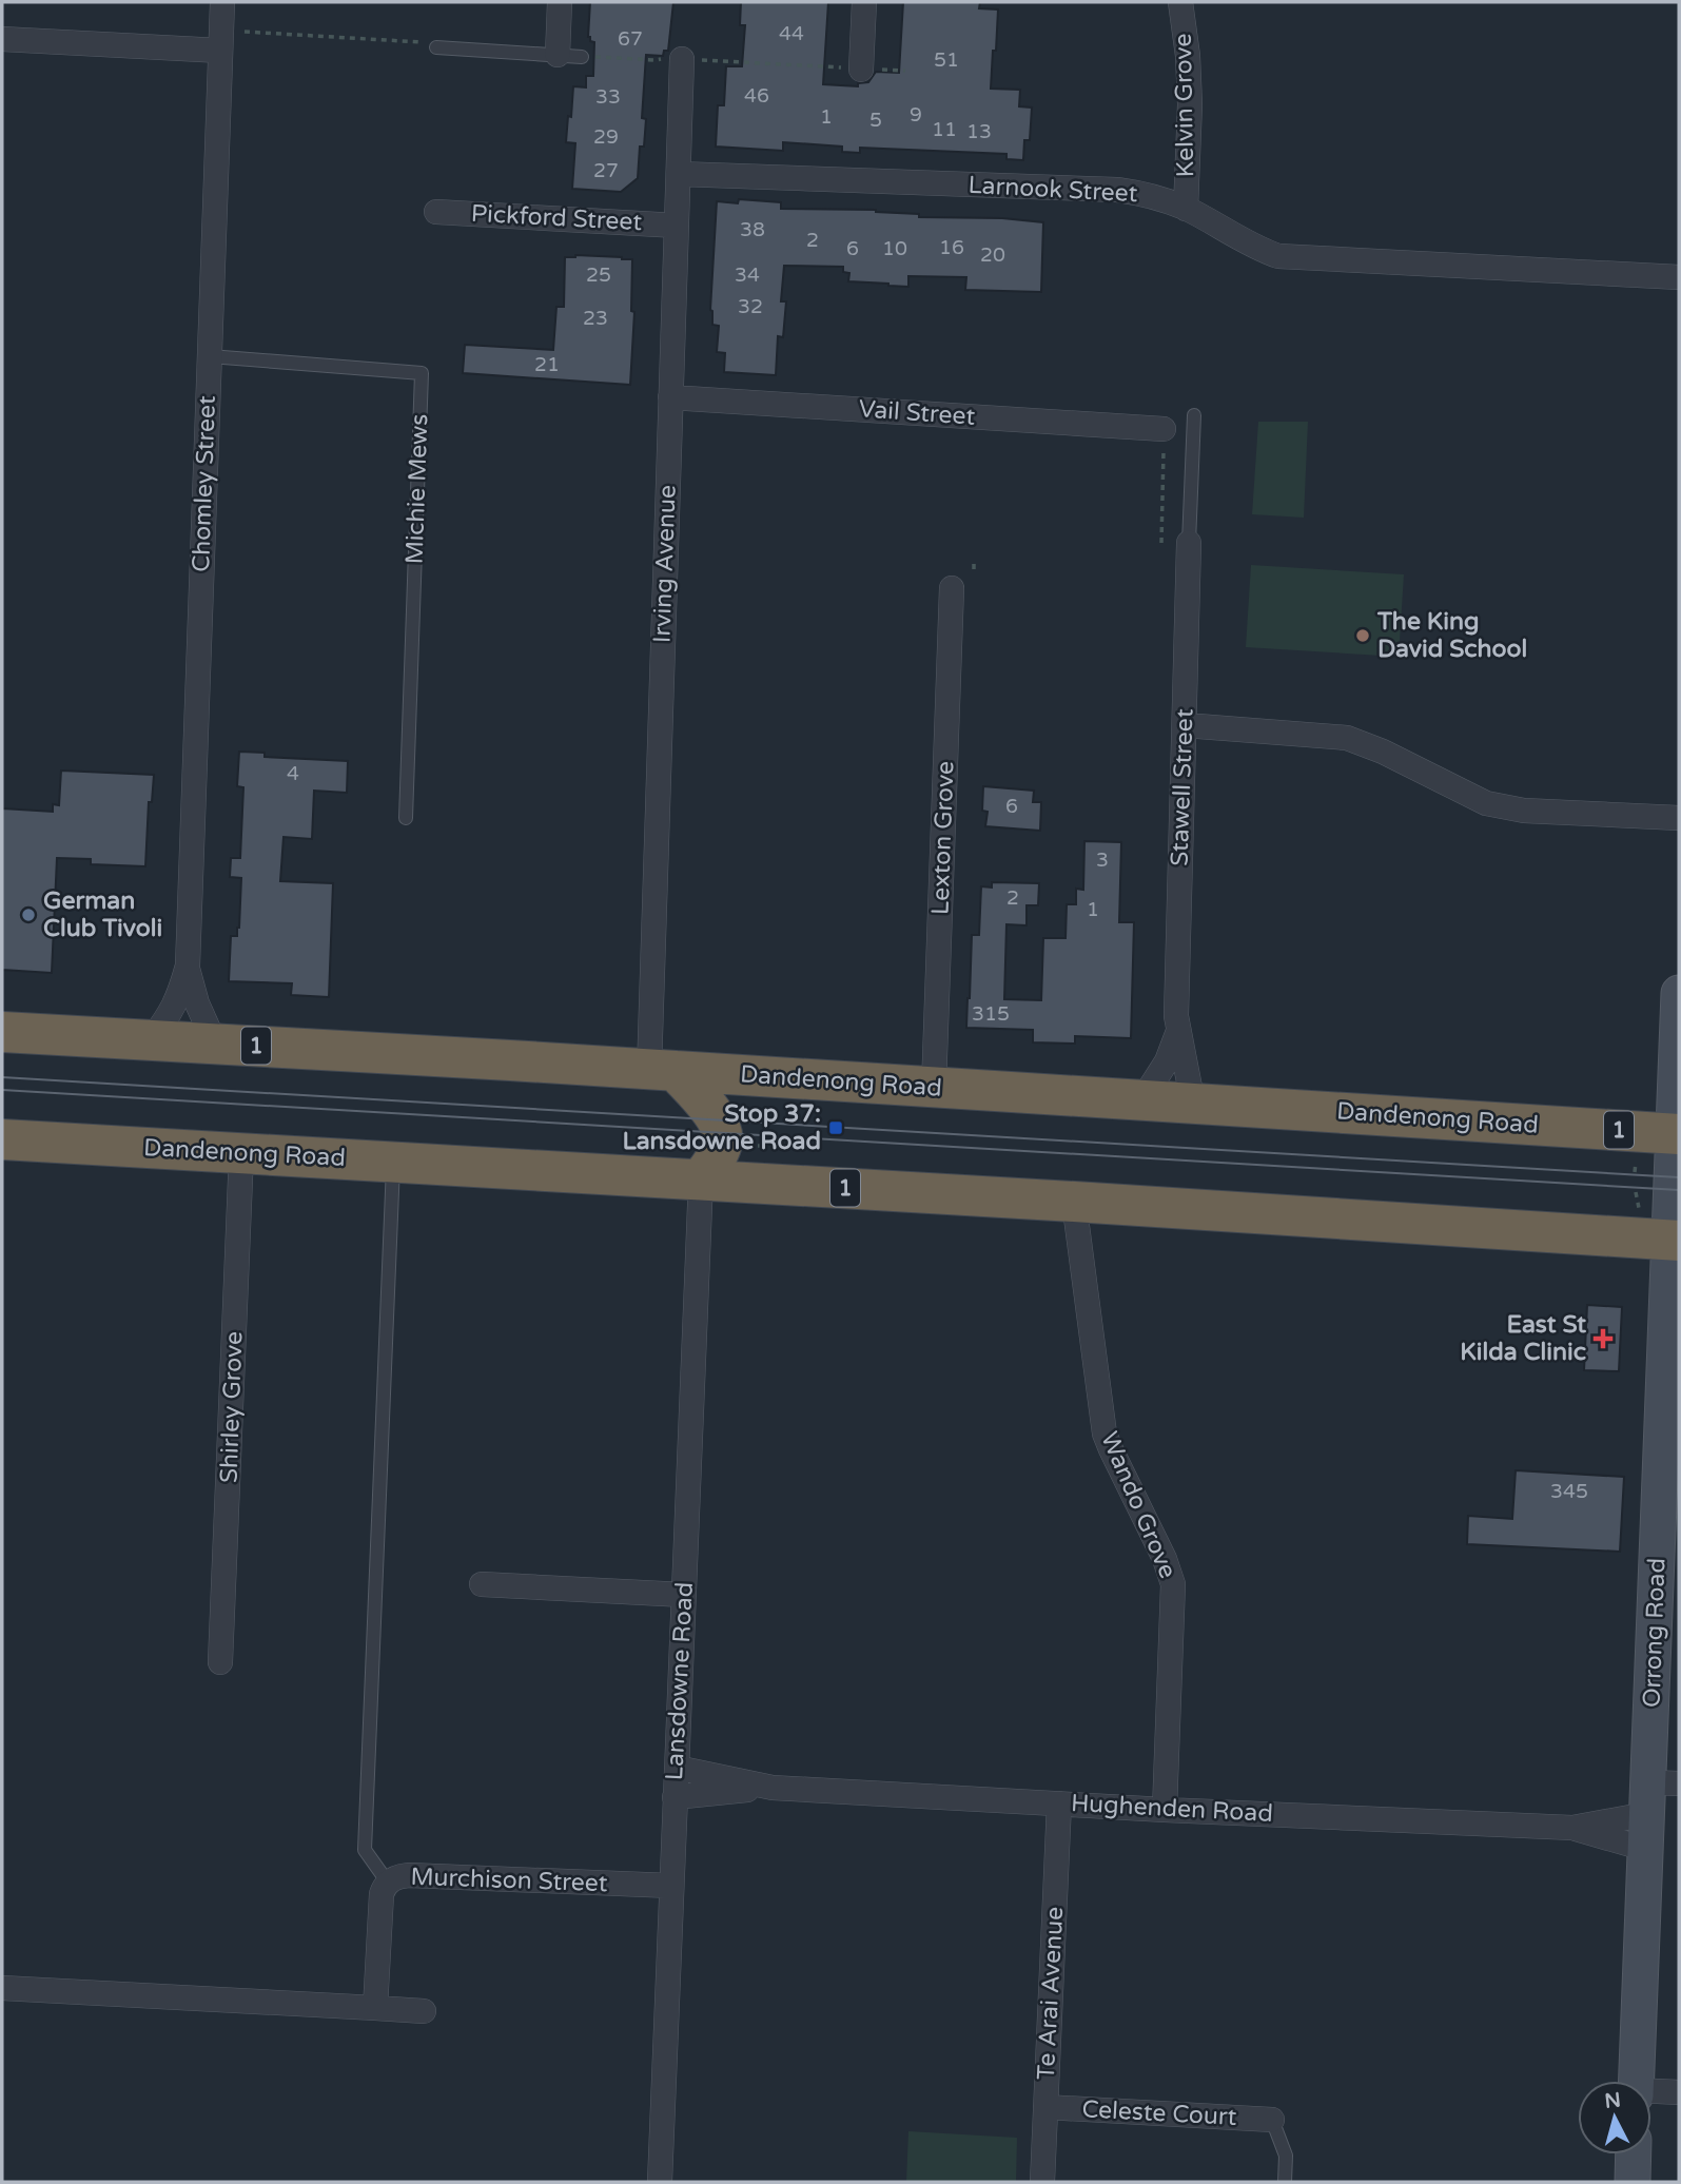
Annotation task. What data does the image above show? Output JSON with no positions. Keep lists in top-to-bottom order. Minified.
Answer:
{"streets":{"highway":["1","Dandenong Road"],"street":["Kelvin Grove","Larnook Street","Pickford Street","Vail Street","Chomley Street","Irving Avenue","Stawell Street","Lexton Grove","Shirley Grove","Wando Grove","Orrong Road","Lansdowne Road","Hughenden Road","Murchison Street","Te Arai Avenue","Celeste Court"],"lane":["Michie Mews"]},"crossings":[["Kelvin Grove","Larnook Street"],["Larnook Street","Irving Avenue"],["Pickford Street","Irving Avenue"],["Vail Street","Irving Avenue"],["Chomley Street","Michie Mews"],["Chomley Street","Dandenong Road"],["Irving Avenue","Dandenong Road"],["Stawell Street","Dandenong Road"],["Lexton Grove","Dandenong Road"],["Dandenong Road","Shirley Grove"],["Dandenong Road","Wando Grove"],["Dandenong Road","Orrong Road"],["Dandenong Road","Lansdowne Road"],["Wando Grove","Hughenden Road"],["Orrong Road","Hughenden Road"],["Lansdowne Road","Hughenden Road"],["Lansdowne Road","Murchison Street"],["Hughenden Road","Te Arai Avenue"],["Te Arai Avenue","Celeste Court"]],"places":{"other":["The King David School","German Club Tivoli"],"transit":["Stop 37: Lansdowne Road"],"health":["East St Kilda Clinic"]},"house_numbers":["44","67","51","46","33","9","1","5","11","13","29","27","38","2","16","6","10","20","25","34","32","23","21","4","6","3","2","1","315","345"],"north":"top"}
